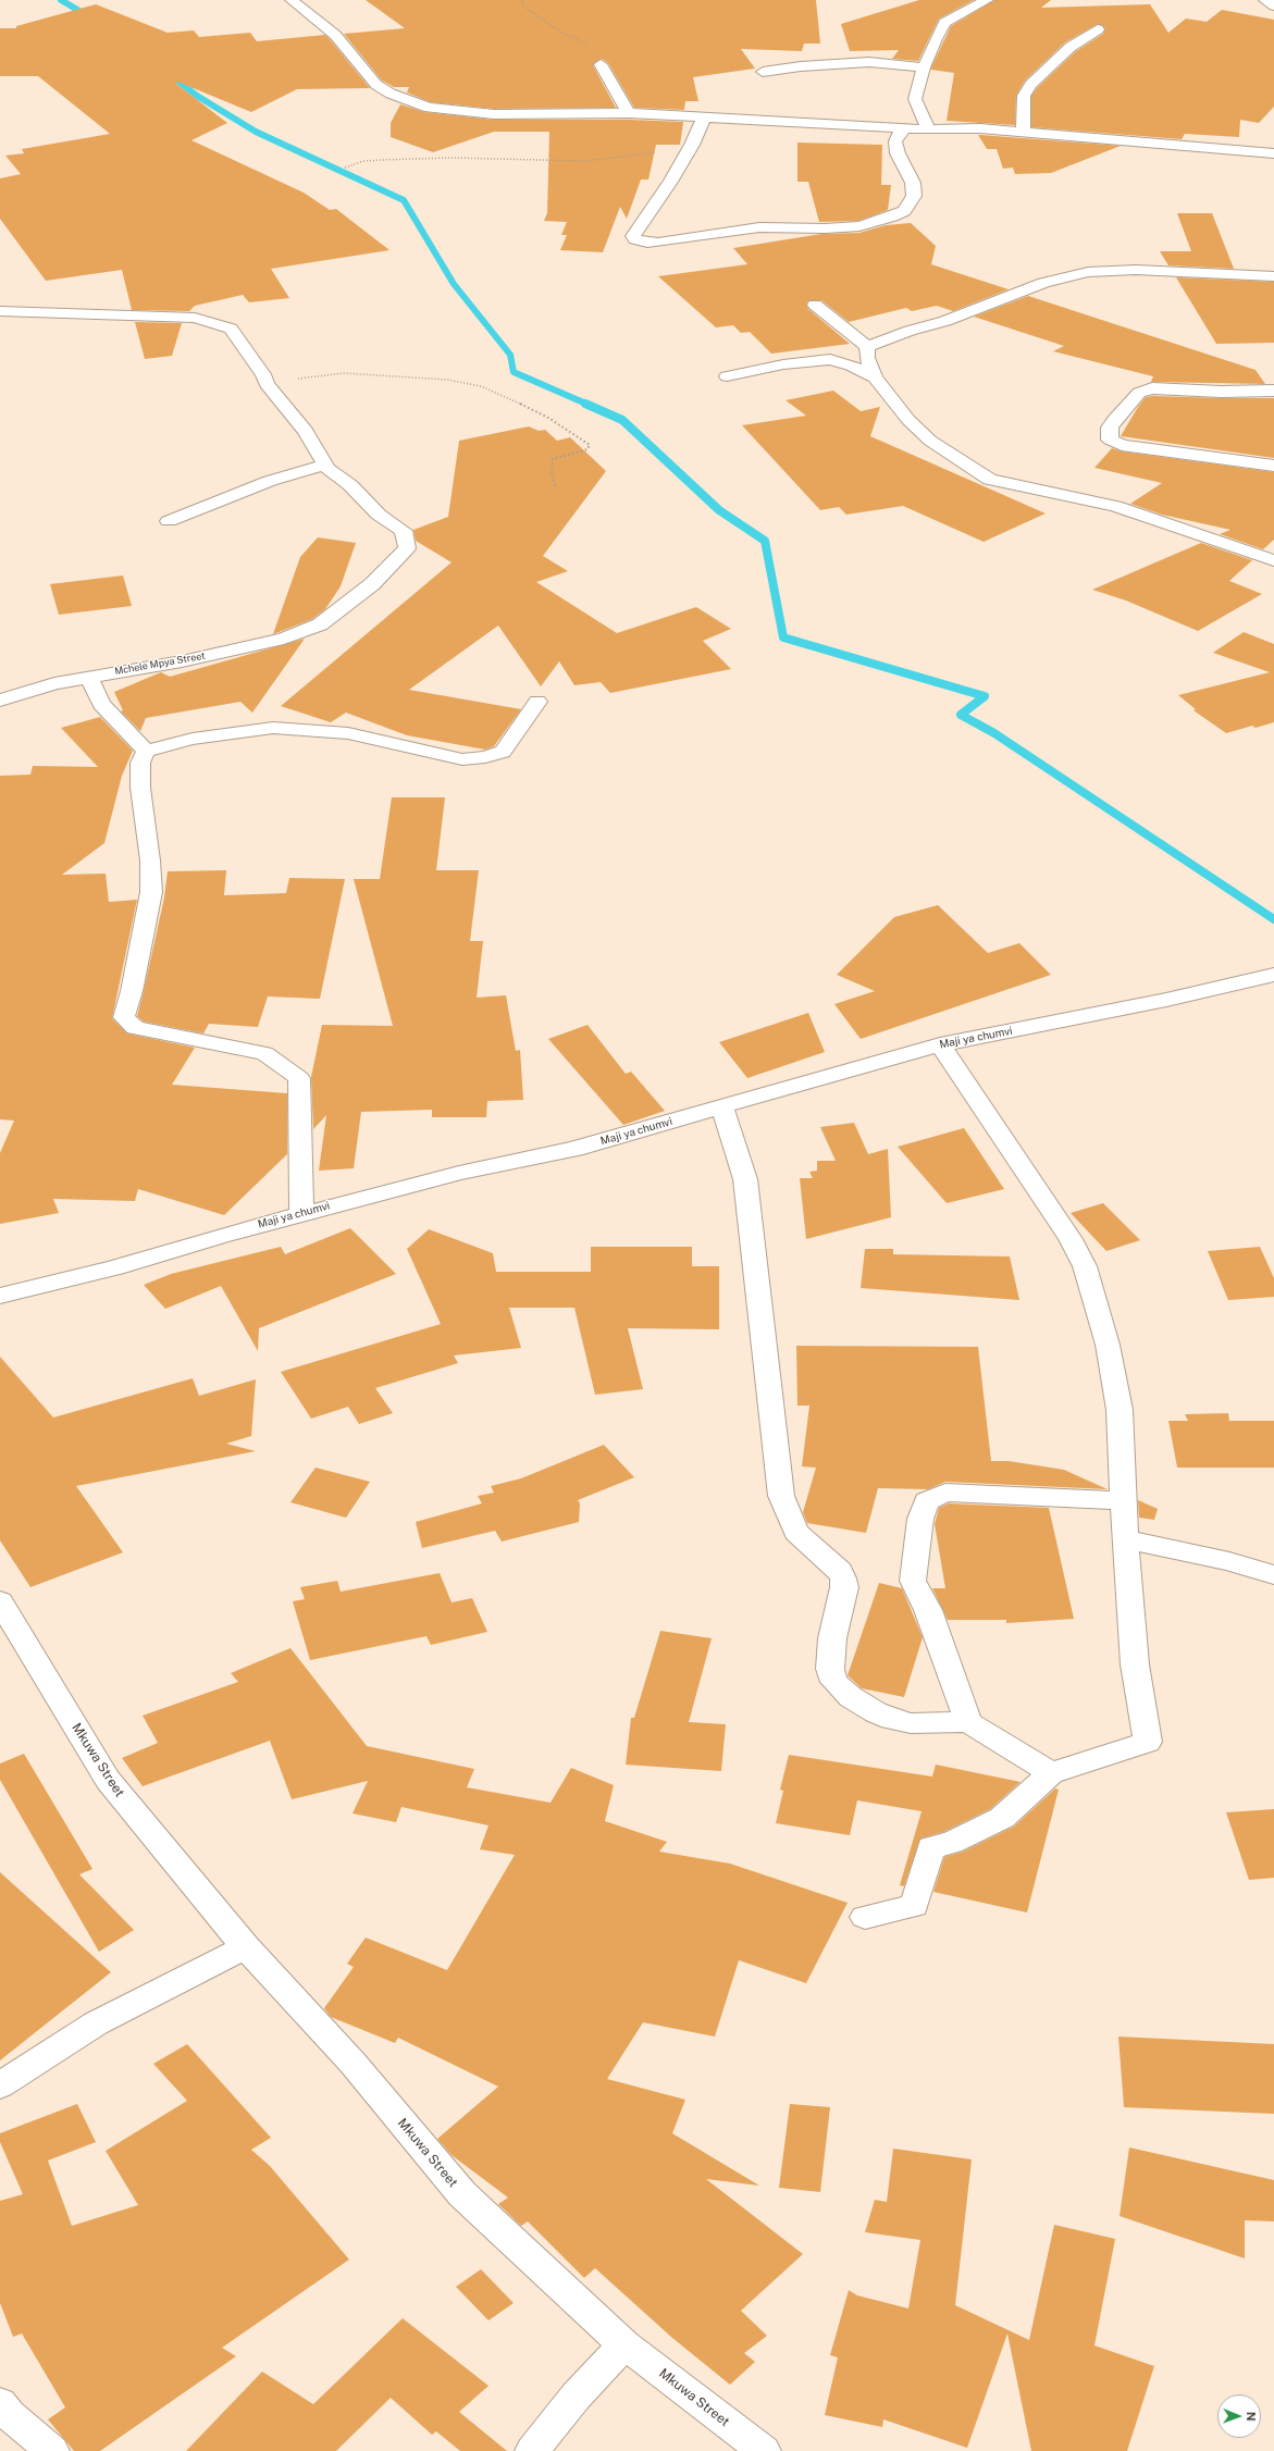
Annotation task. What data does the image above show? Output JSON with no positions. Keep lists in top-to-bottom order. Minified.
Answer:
{"streets":{"street":["Mchele Mpya Street","Maji ya chumvi","Mkuwa Street"]},"north":"right"}
